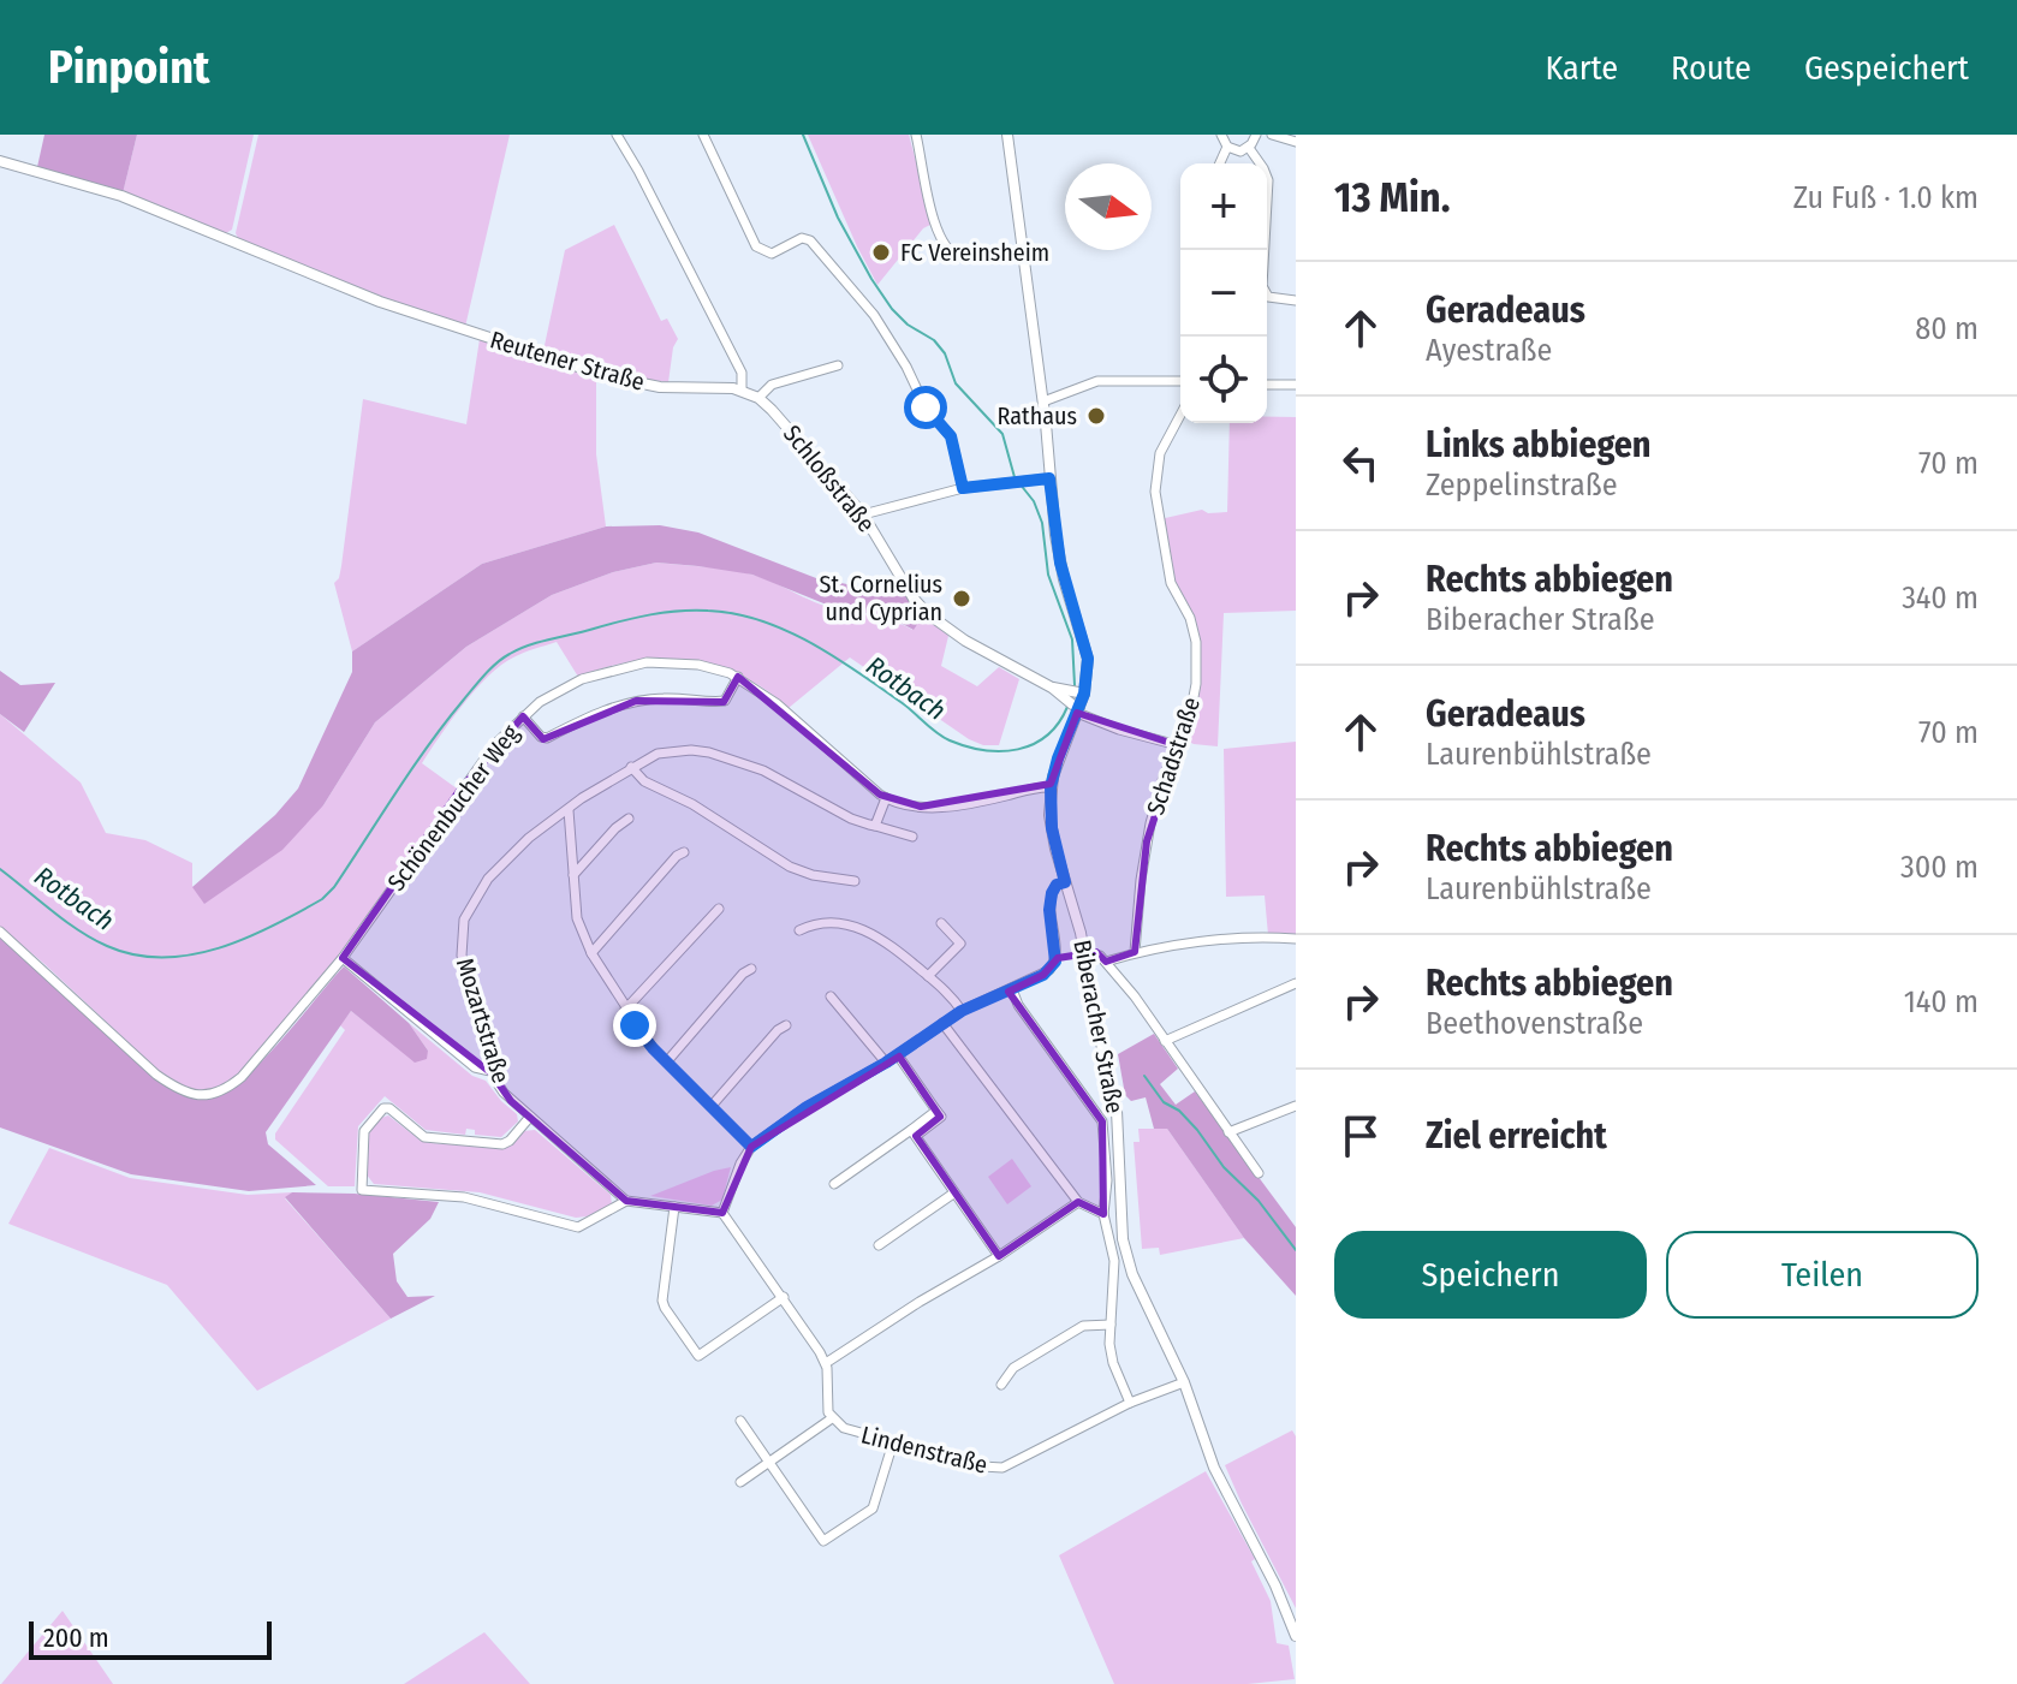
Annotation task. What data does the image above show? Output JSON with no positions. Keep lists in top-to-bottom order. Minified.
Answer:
{"streets":{"street":["Reutener Straße","Schloßstraße","Schadstraße","Schönenbucher Weg","Mozartstraße","Biberacher Straße","Lindenstraße"]},"crossings":[["Reutener Straße","Schloßstraße"],["Schloßstraße","Biberacher Straße"],["Schönenbucher Weg","Biberacher Straße"],["Biberacher Straße","Lindenstraße"]],"water":["Rotbach"],"places":["FC Vereinsheim","Rathaus","St. Cornelius und Cyprian"],"scale_bar":"200 m","north":"right","page":{"header":"Pinpoint","nav":["Karte","Route","Gespeichert"],"heading":["13 Min.","Zu Fuß · 1.0 km"],"map_buttons":["+","−"],"list":[["Geradeaus","Ayestraße","80 m"],["Links abbiegen","Zeppelinstraße","70 m"],["Rechts abbiegen","Biberacher Straße","340 m"],["Geradeaus","Laurenbühlstraße","70 m"],["Rechts abbiegen","Laurenbühlstraße","300 m"],["Rechts abbiegen","Beethovenstraße","140 m"],"Ziel erreicht"],"buttons":["Speichern","Teilen"],"scale":"200 m"}}
